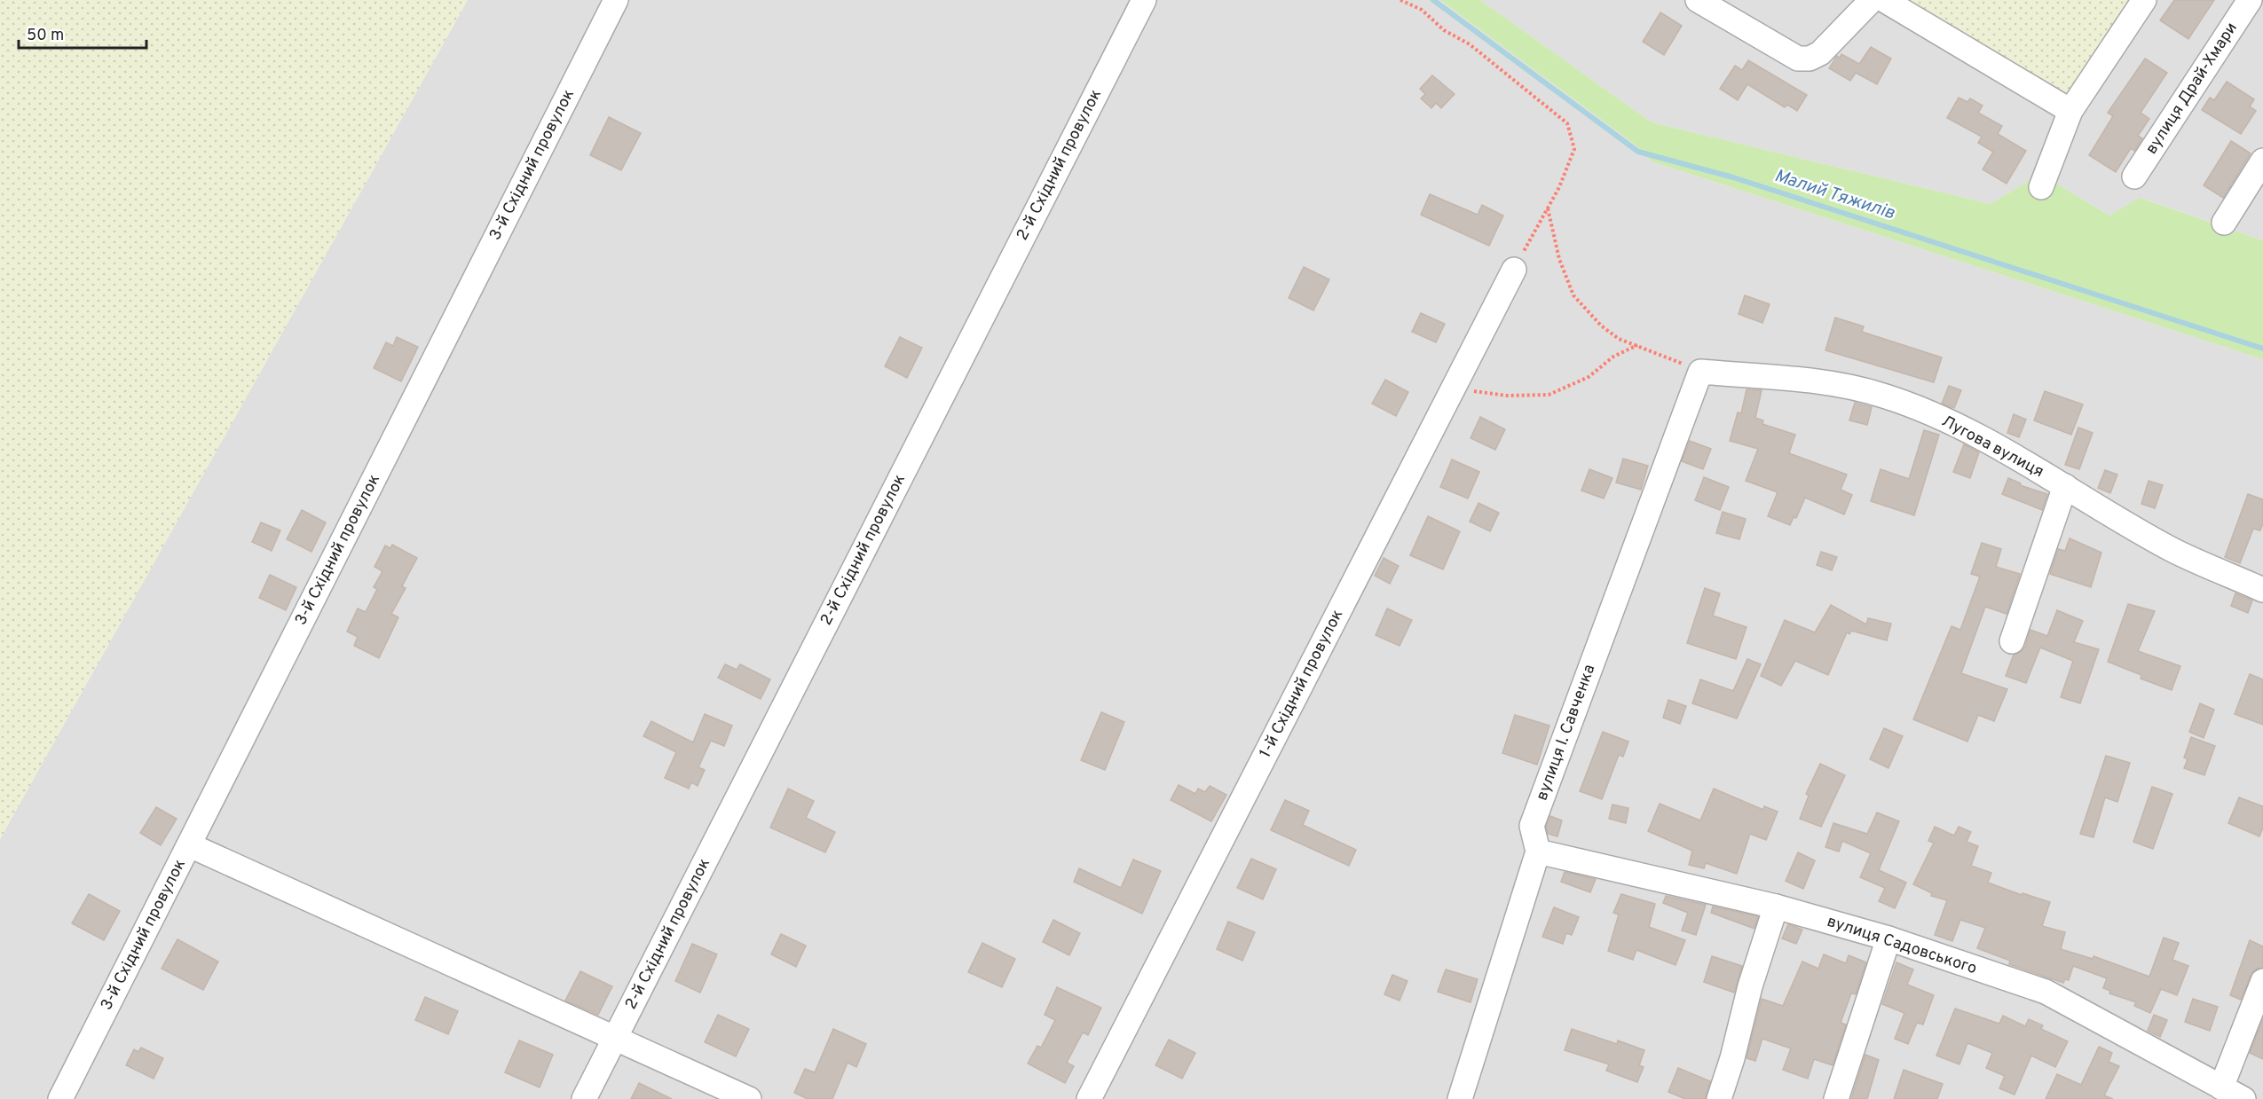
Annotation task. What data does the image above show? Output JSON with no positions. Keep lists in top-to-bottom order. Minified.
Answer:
{"streets":{"street":["вулиця Драй-Хмари","3-й Східний провулок","2-й Східний провулок","Лугова вулиця","1-й Східний провулок","вулиця І. Савченка","вулиця Садовського"]},"crossings":[["Лугова вулиця","вулиця І. Савченка"],["вулиця І. Савченка","вулиця Садовського"]],"water":["Малий Тяжилів"],"scale_bar":"50 m"}
